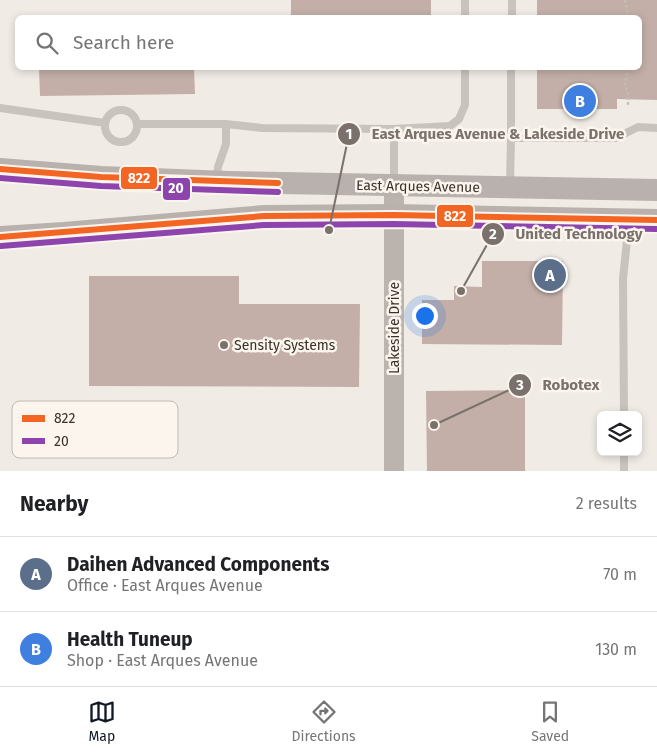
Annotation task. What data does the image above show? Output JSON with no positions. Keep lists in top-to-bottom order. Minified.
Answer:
{"streets":{"main road":["East Arques Avenue"],"street":["Lakeside Drive"]},"crossings":[["East Arques Avenue","Lakeside Drive"]],"places":["East Arques Avenue & Lakeside Drive","United Technology","Sensity Systems","Robotex"],"lines":["transit line 822","transit line 20"],"legend":["822","20"],"page":{"search":"Search here","pins":["B","A"],"heading":["Nearby","2 results"],"list":[{"mark":"A","name":"Daihen Advanced Components","note":"Office · East Arques Avenue","value":"70 m"},{"mark":"B","name":"Health Tuneup","note":"Shop · East Arques Avenue","value":"130 m"}],"nav":["Map","Directions","Saved"]}}
